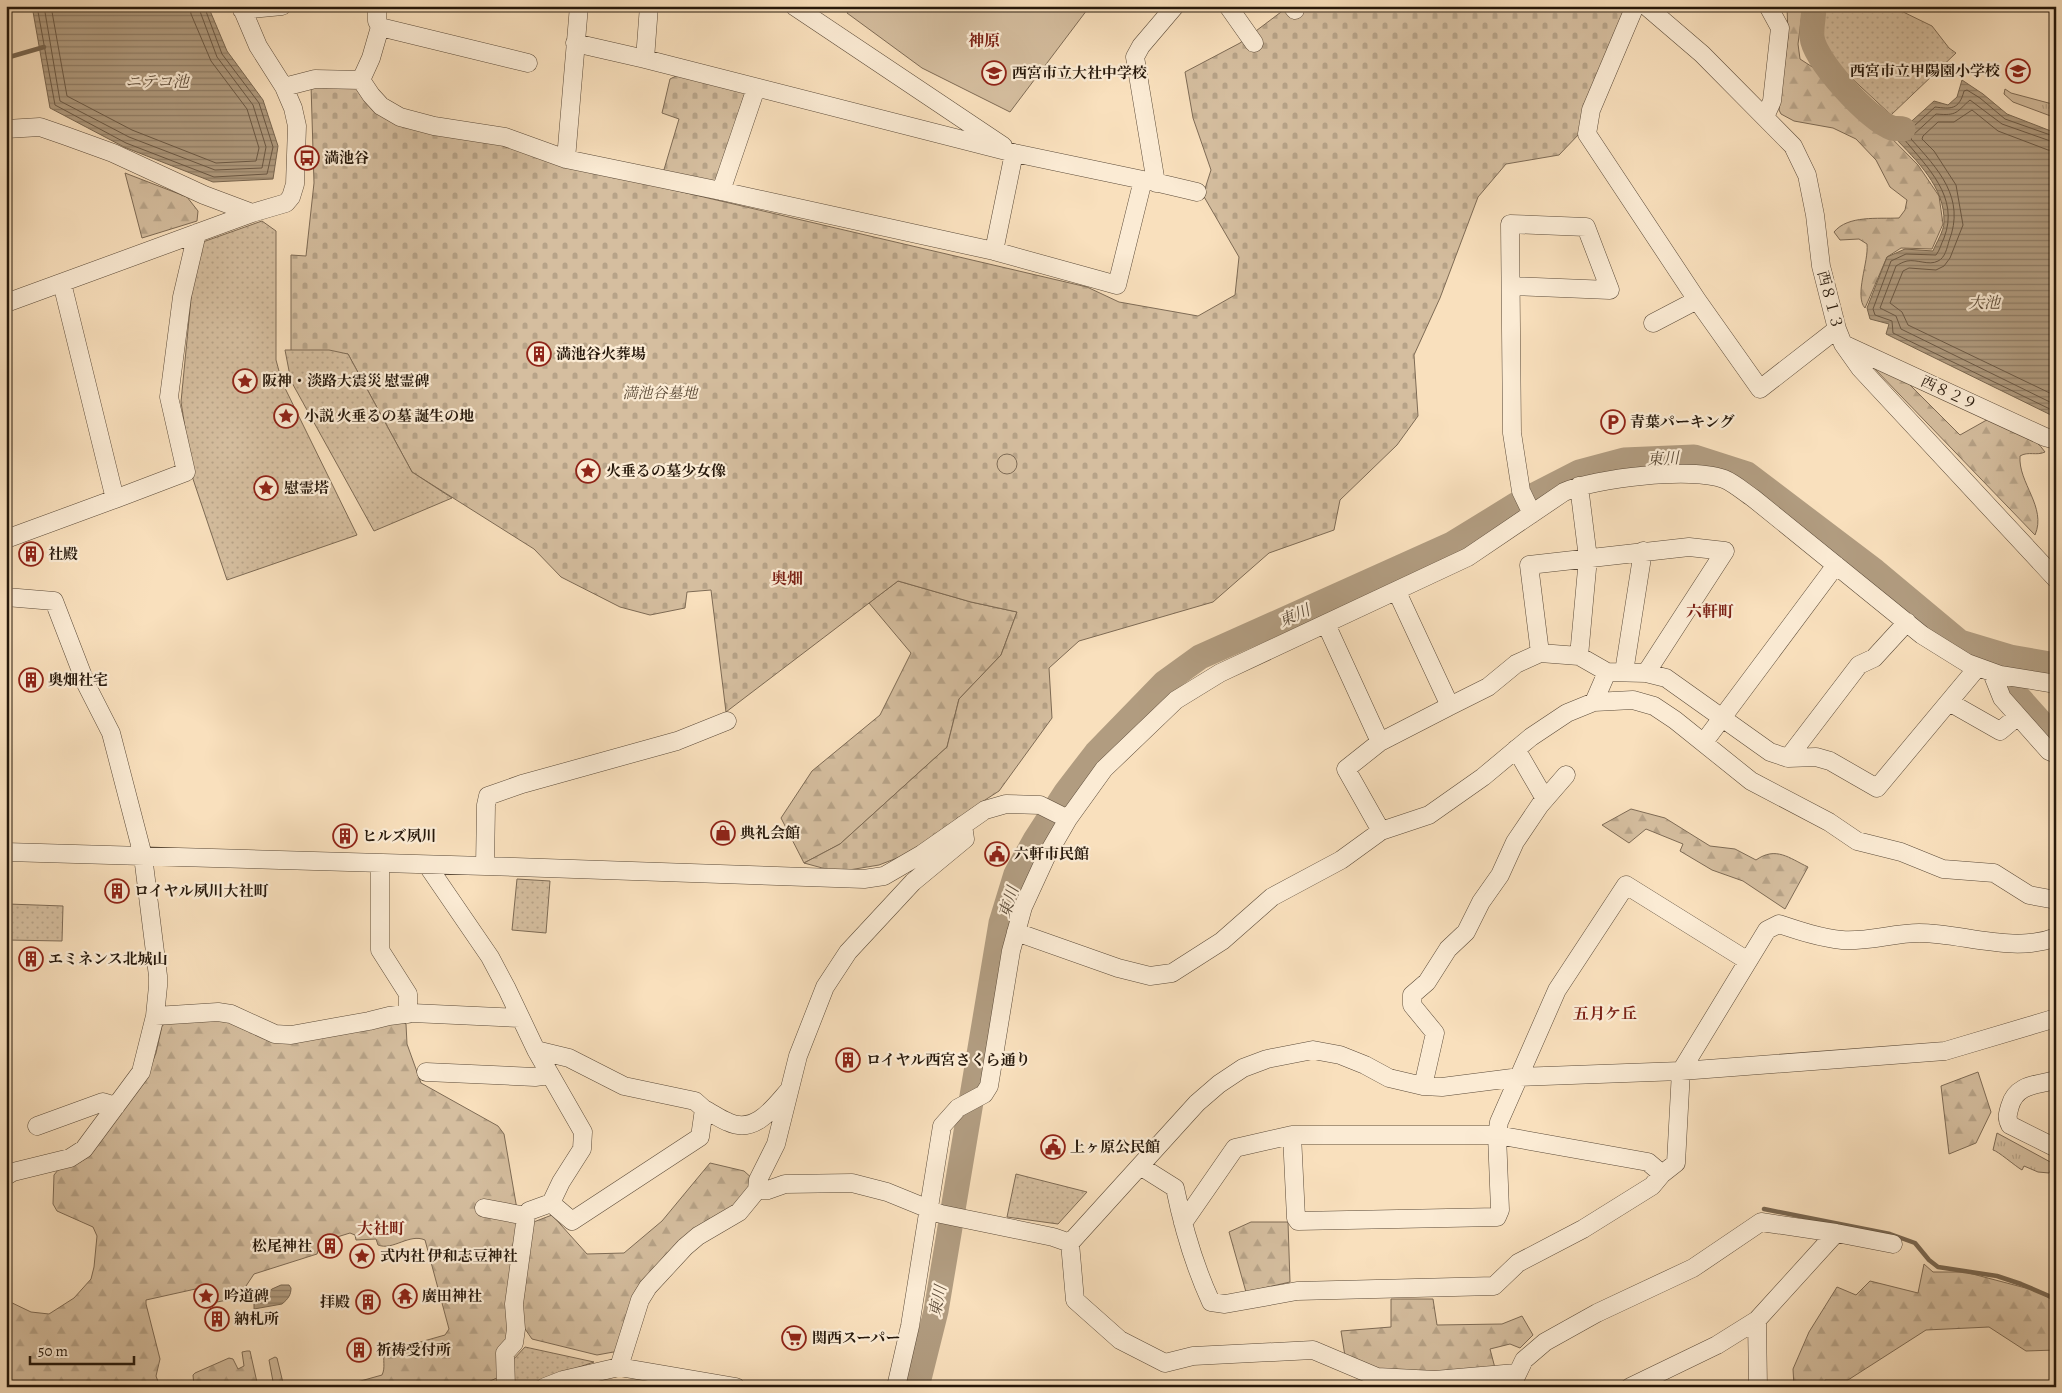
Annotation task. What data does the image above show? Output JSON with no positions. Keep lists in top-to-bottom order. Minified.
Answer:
{"streets":{"street":["西８１３","西８２９"]},"crossings":[["西８１３","西８２９"]],"districts":["神原","奥畑","六軒町","五月ケ丘","大社町"],"water":["ニテコ池","大池","東川"],"parks":["満池谷墓地"],"places":{"school or university":["西宮市立甲陽園小学校","西宮市立大社中学校"],"bus stop":["満池谷"],"building":["満池谷火葬場","社殿","奥畑社宅","ヒルズ夙川","ロイヤル夙川大社町","エミネンス北城山","ロイヤル西宮さくら通り","松尾神社","拝殿","納札所","祈祷受付所"],"place":["阪神・淡路大震災 慰霊碑","小説 火垂るの墓 誕生の地","火垂るの墓少女像","慰霊塔","式内社 伊和志豆神社","吟道碑"],"parking":["青葉パーキング"],"shop":["典礼会館"],"public building":["六軒市民館","上ヶ原公民館"],"temple":["廣田神社"],"supermarket":["関西スーパー"]},"scale_bar":"50 m"}
